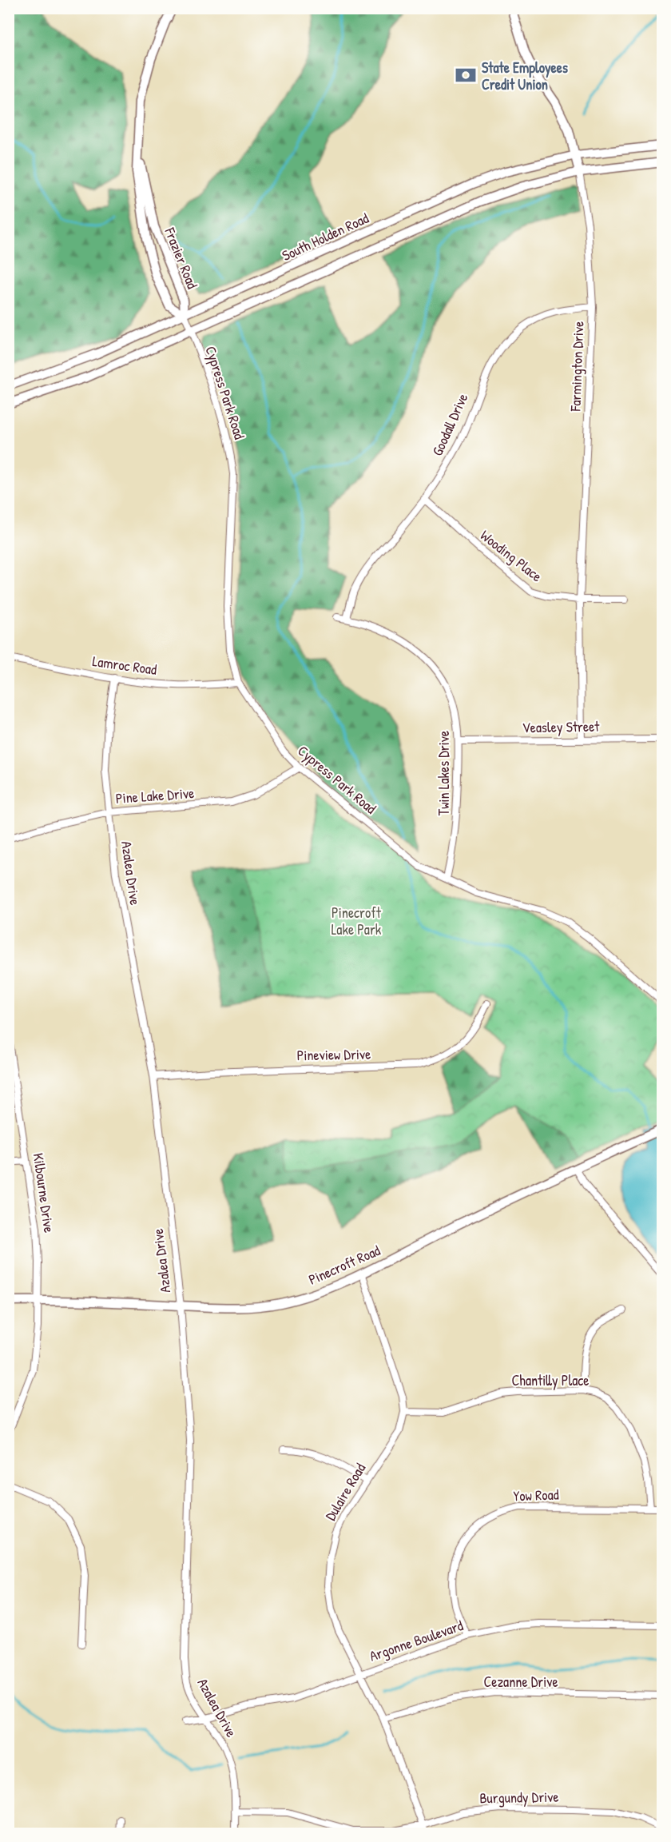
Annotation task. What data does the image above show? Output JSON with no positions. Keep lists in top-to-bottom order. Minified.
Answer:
{"streets":{"main road":["South Holden Road","Frazier Road","Farmington Drive","Pinecroft Road"],"street":["Cypress Park Road","Goodall Drive","Wooding Place","Lamroc Road","Veasley Street","Twin Lakes Drive","Pine Lake Drive","Azalea Drive","Pineview Drive","Kilbourne Drive","Chantilly Place","Dulaire Road","Yow Road","Argonne Boulevard","Cezanne Drive","Burgundy Drive"]},"crossings":[["South Holden Road","Frazier Road"],["South Holden Road","Farmington Drive"],["South Holden Road","Cypress Park Road"],["Frazier Road","Cypress Park Road"],["Farmington Drive","Goodall Drive"],["Farmington Drive","Wooding Place"],["Farmington Drive","Veasley Street"],["Cypress Park Road","Lamroc Road"],["Cypress Park Road","Twin Lakes Drive"],["Cypress Park Road","Pine Lake Drive"],["Goodall Drive","Wooding Place"],["Goodall Drive","Twin Lakes Drive"],["Lamroc Road","Azalea Drive"],["Veasley Street","Twin Lakes Drive"],["Pine Lake Drive","Azalea Drive"],["Azalea Drive","Pineview Drive"],["Azalea Drive","Pinecroft Road"],["Azalea Drive","Argonne Boulevard"],["Azalea Drive","Burgundy Drive"],["Kilbourne Drive","Pinecroft Road"],["Pinecroft Road","Dulaire Road"],["Chantilly Place","Dulaire Road"],["Chantilly Place","Yow Road"],["Dulaire Road","Argonne Boulevard"],["Dulaire Road","Cezanne Drive"],["Dulaire Road","Burgundy Drive"],["Yow Road","Argonne Boulevard"]],"parks":["Pinecroft Lake Park"],"places":{"bank":["State Employees Credit Union"]}}
